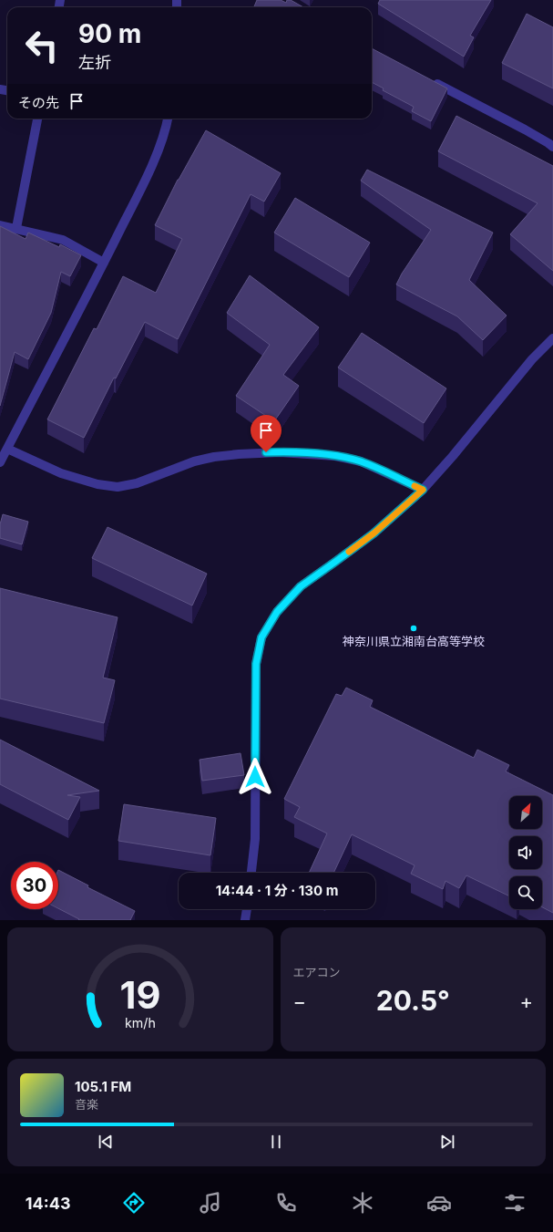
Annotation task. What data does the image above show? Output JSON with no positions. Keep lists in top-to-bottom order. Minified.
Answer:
{"places":["神奈川県立湘南台高等学校"],"north":"top right","page":{"turn":["90 m","左折"],"then":"その先","limit":"30","trip":"14:44 · 1 分 · 130 m","tile":"エアコン","heat":["−","20.5°","+"],"song":["105.1 FM","音楽"],"tabs":"14:43","gauge":["19","km/h"]}}
